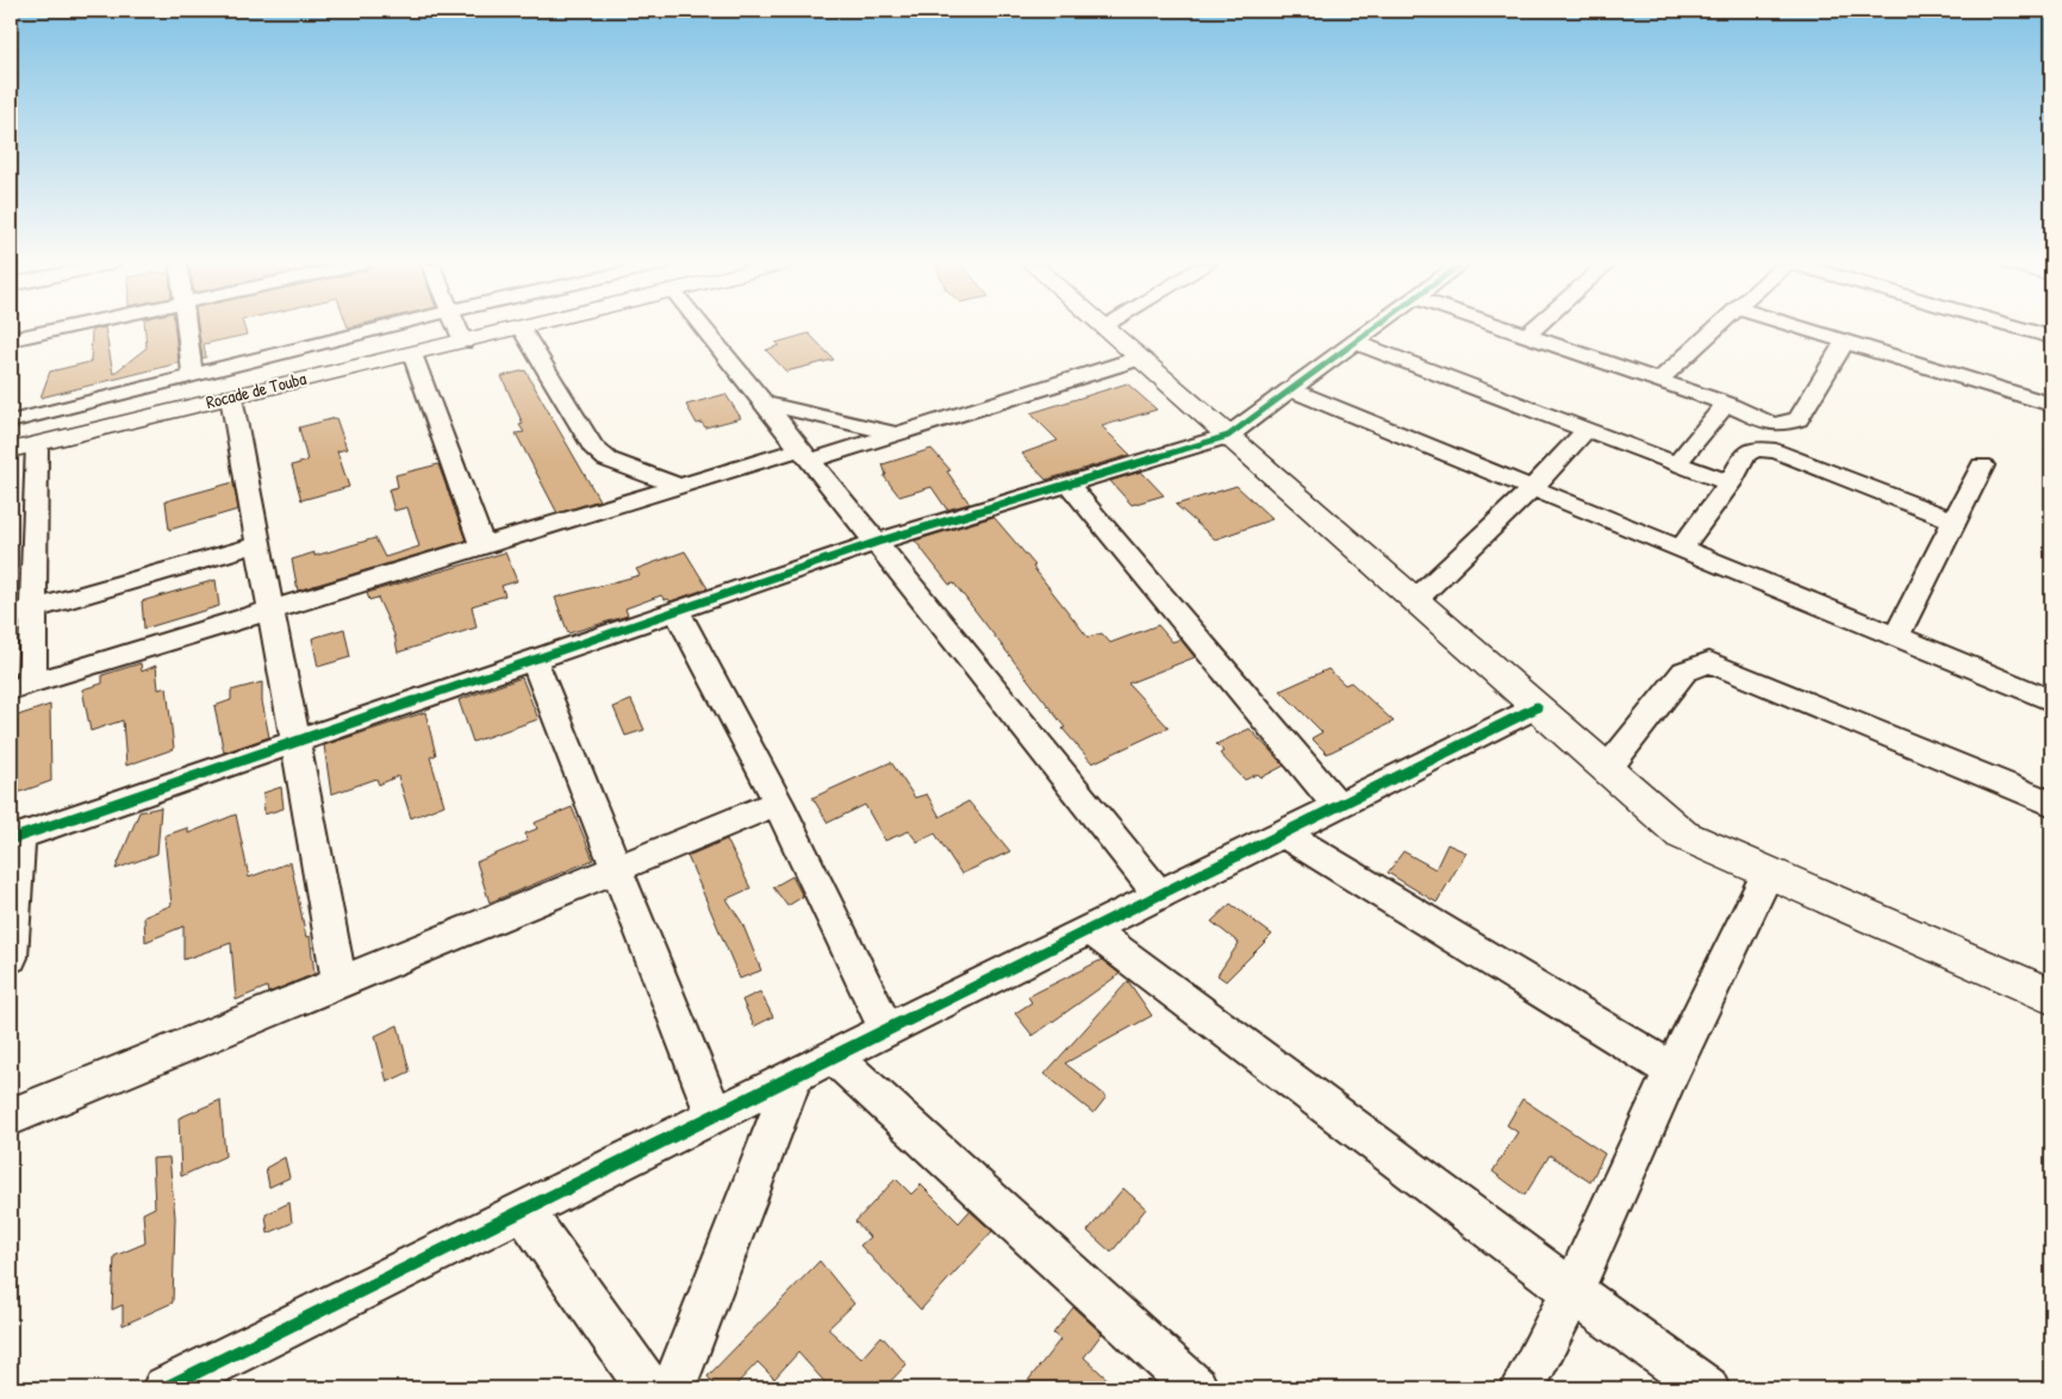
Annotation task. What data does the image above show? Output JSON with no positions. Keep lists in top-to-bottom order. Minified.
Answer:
{"streets":{"main road":["Rocade de Touba"]}}
